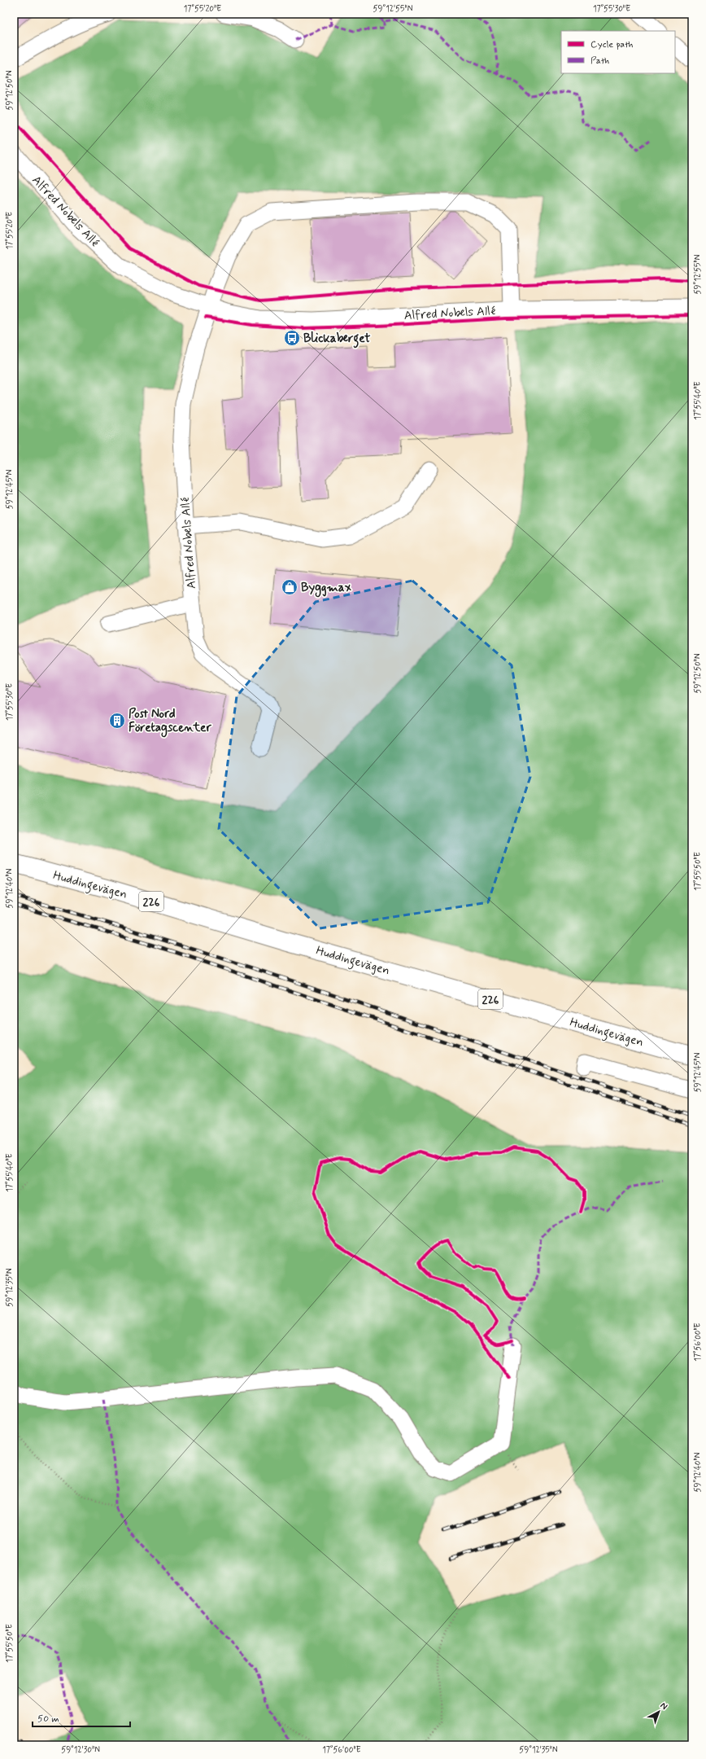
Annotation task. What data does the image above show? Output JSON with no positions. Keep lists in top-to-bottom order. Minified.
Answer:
{"streets":{"main road":["Huddingevägen","226"],"street":["Alfred Nobels Allé"]},"places":{"bus stop":["Blickaberget"],"shop":["Byggmax"],"building":["Post Nord Företagscenter"]},"legend":["Cycle path","Path"],"scale_bar":"50 m","north":"top right","coordinates":["17°55'20\"E","59°12'55\"N","17°55'30\"E","59°12'50\"N","17°55'40\"E","59°12'45\"N","17°55'50\"E","59°12'40\"N","59°12'35\"N","17°56'00\"E","59°12'30\"N"]}
